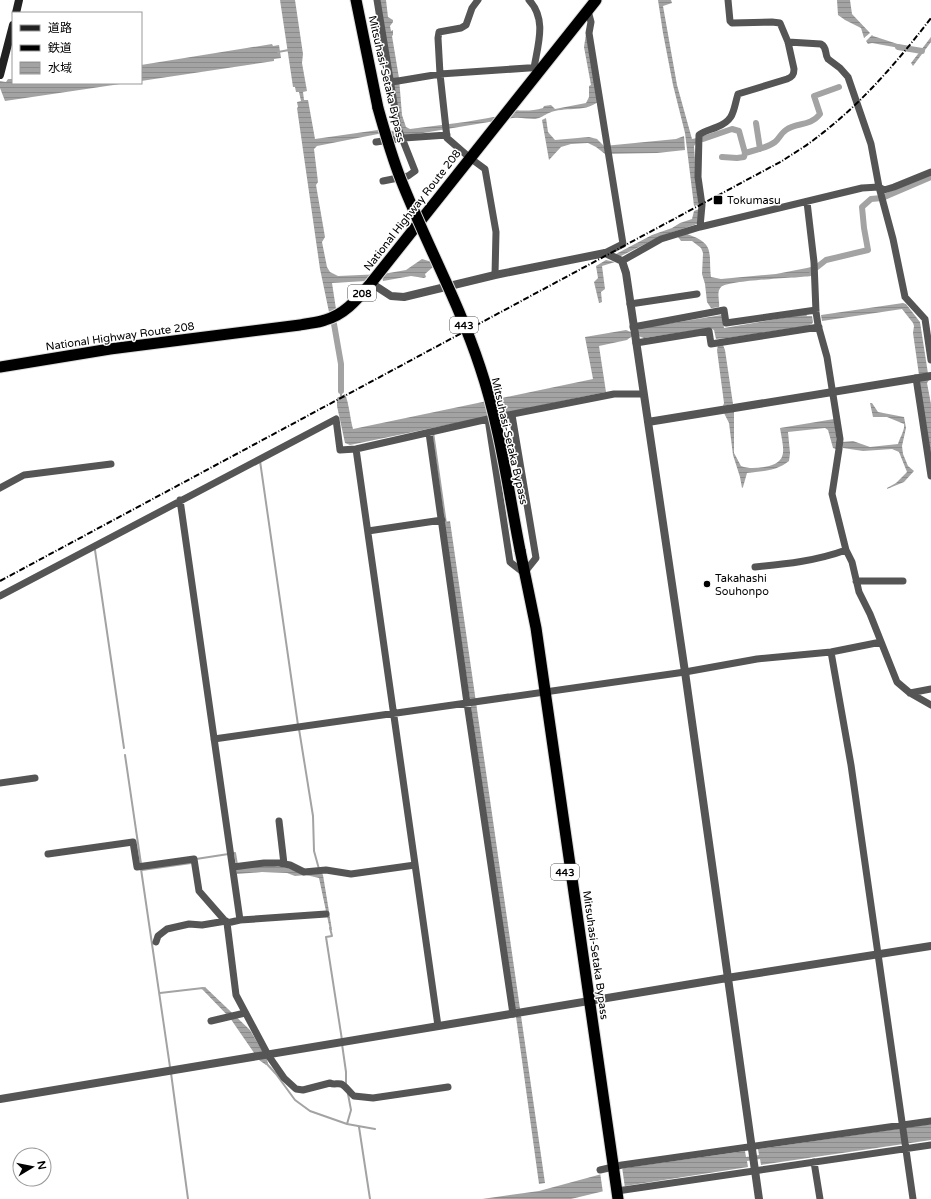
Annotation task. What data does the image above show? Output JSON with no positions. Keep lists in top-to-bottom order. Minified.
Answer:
{"streets":{"highway":["Mitsuhasi-Setaka Bypass","National Highway Route 208","208","443"]},"places":{"transit":["Tokumasu"],"other":["Takahashi Souhonpo"]},"legend":["道路","鉄道","水域"],"north":"right"}
